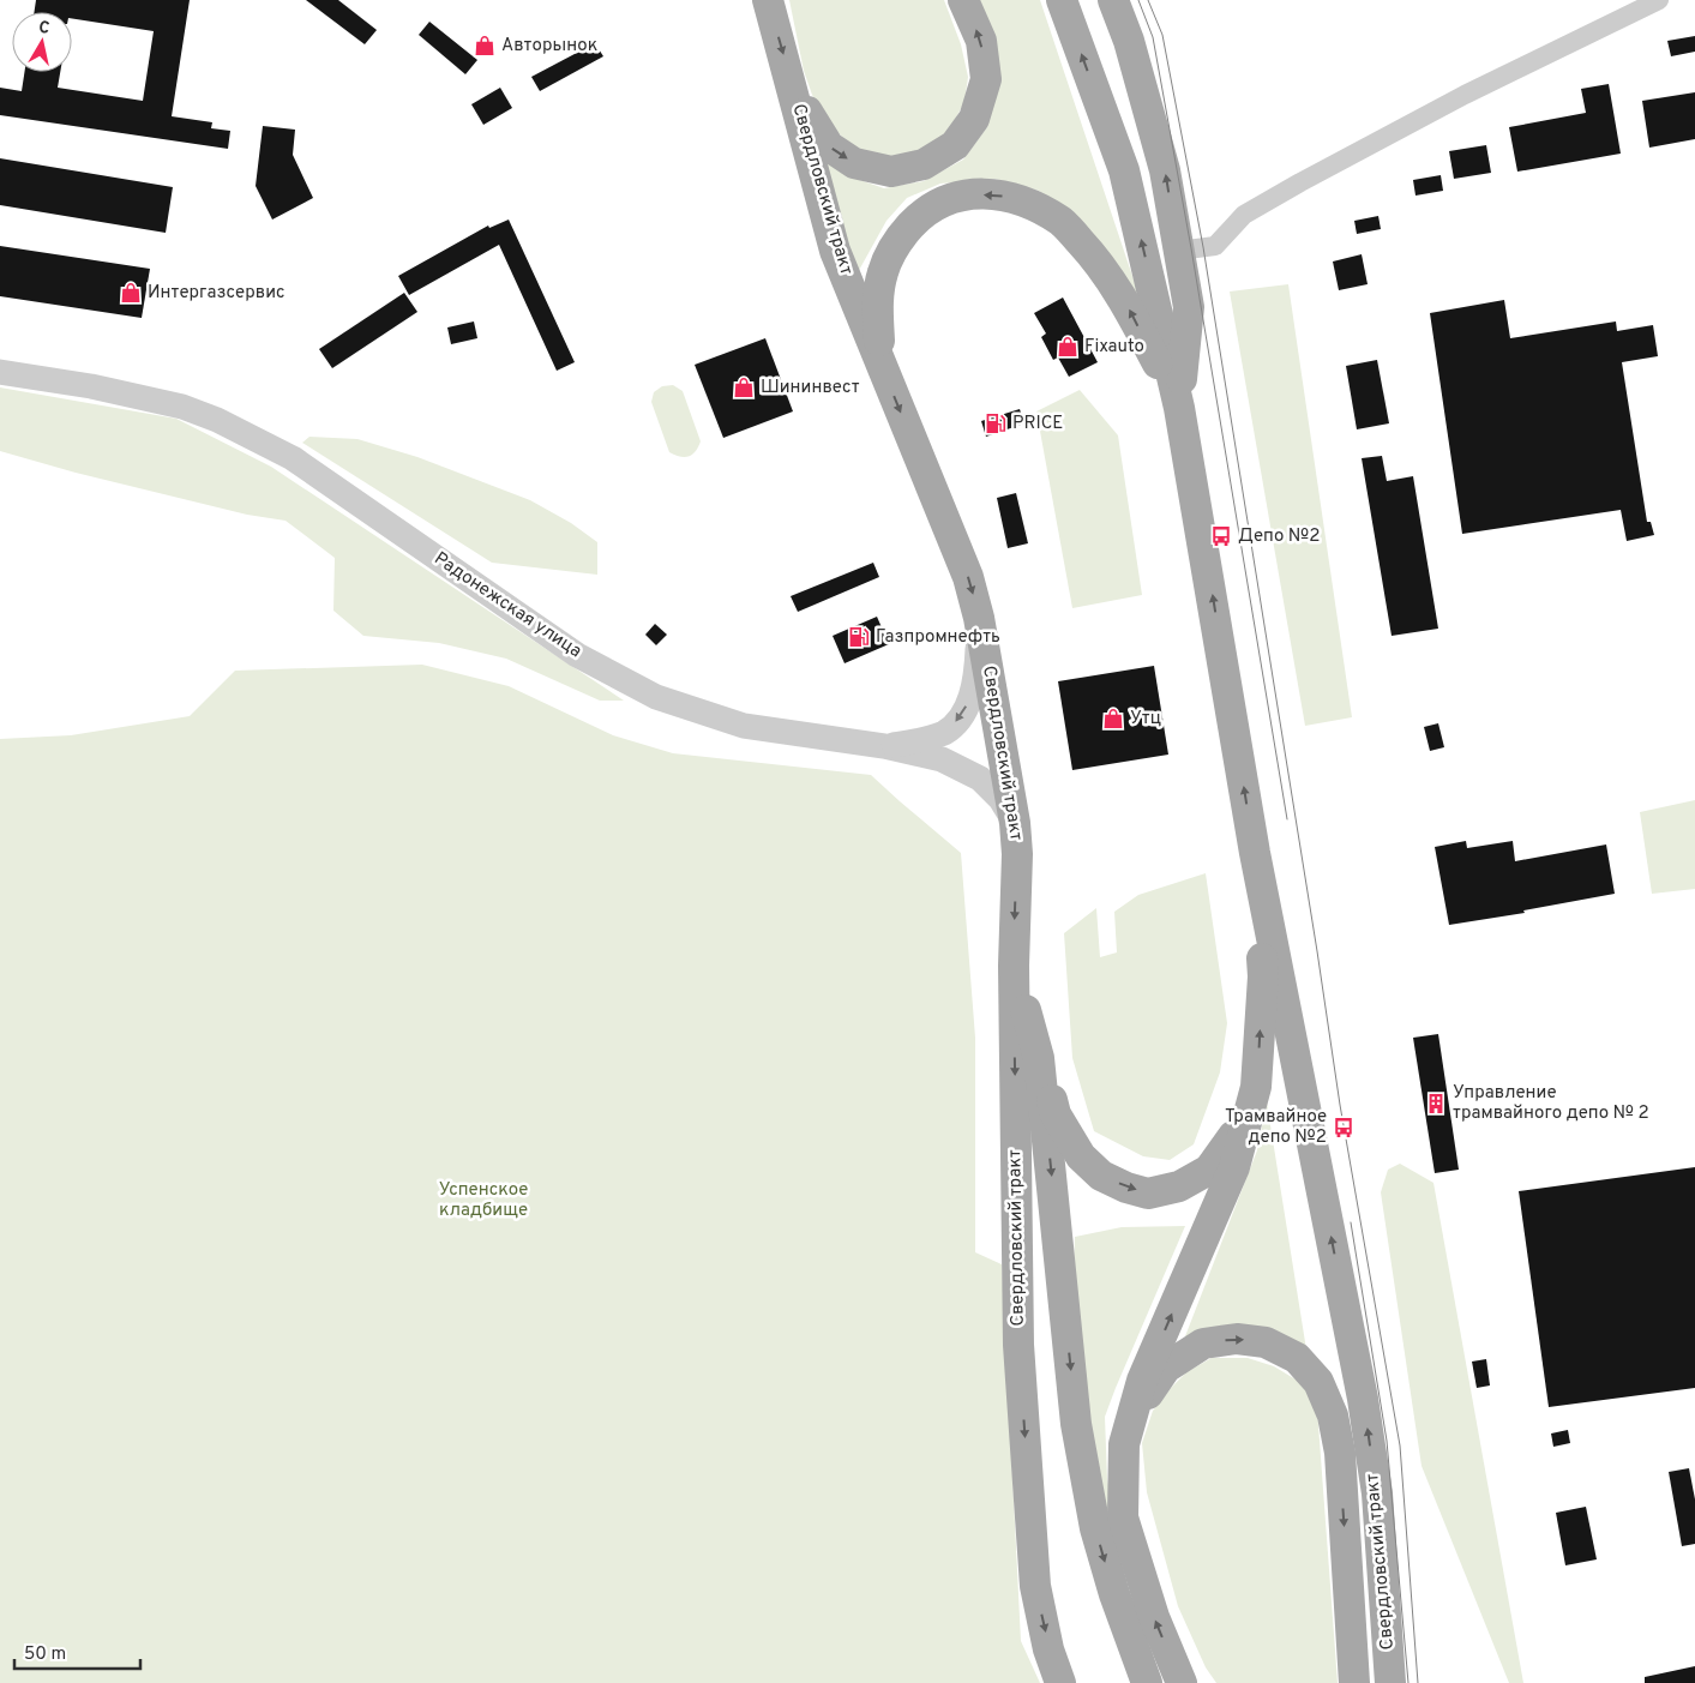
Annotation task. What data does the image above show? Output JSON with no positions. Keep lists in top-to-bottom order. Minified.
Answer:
{"streets":{"main road":["Свердловский тракт"],"street":["Радонежская улица"]},"crossings":[["Свердловский тракт","Радонежская улица"]],"parks":["Успенское кладбище"],"places":{"shop":["Авторынок","Интергазсервис","Fixauto","Шининвест","Утц"],"fuel station":["PRICE","Газпромнефть"],"bus stop":["Депо №2","Трамвайное депо №2"],"building":["Управление трамвайного депо № 2"]},"scale_bar":"50 m","north":"top"}
